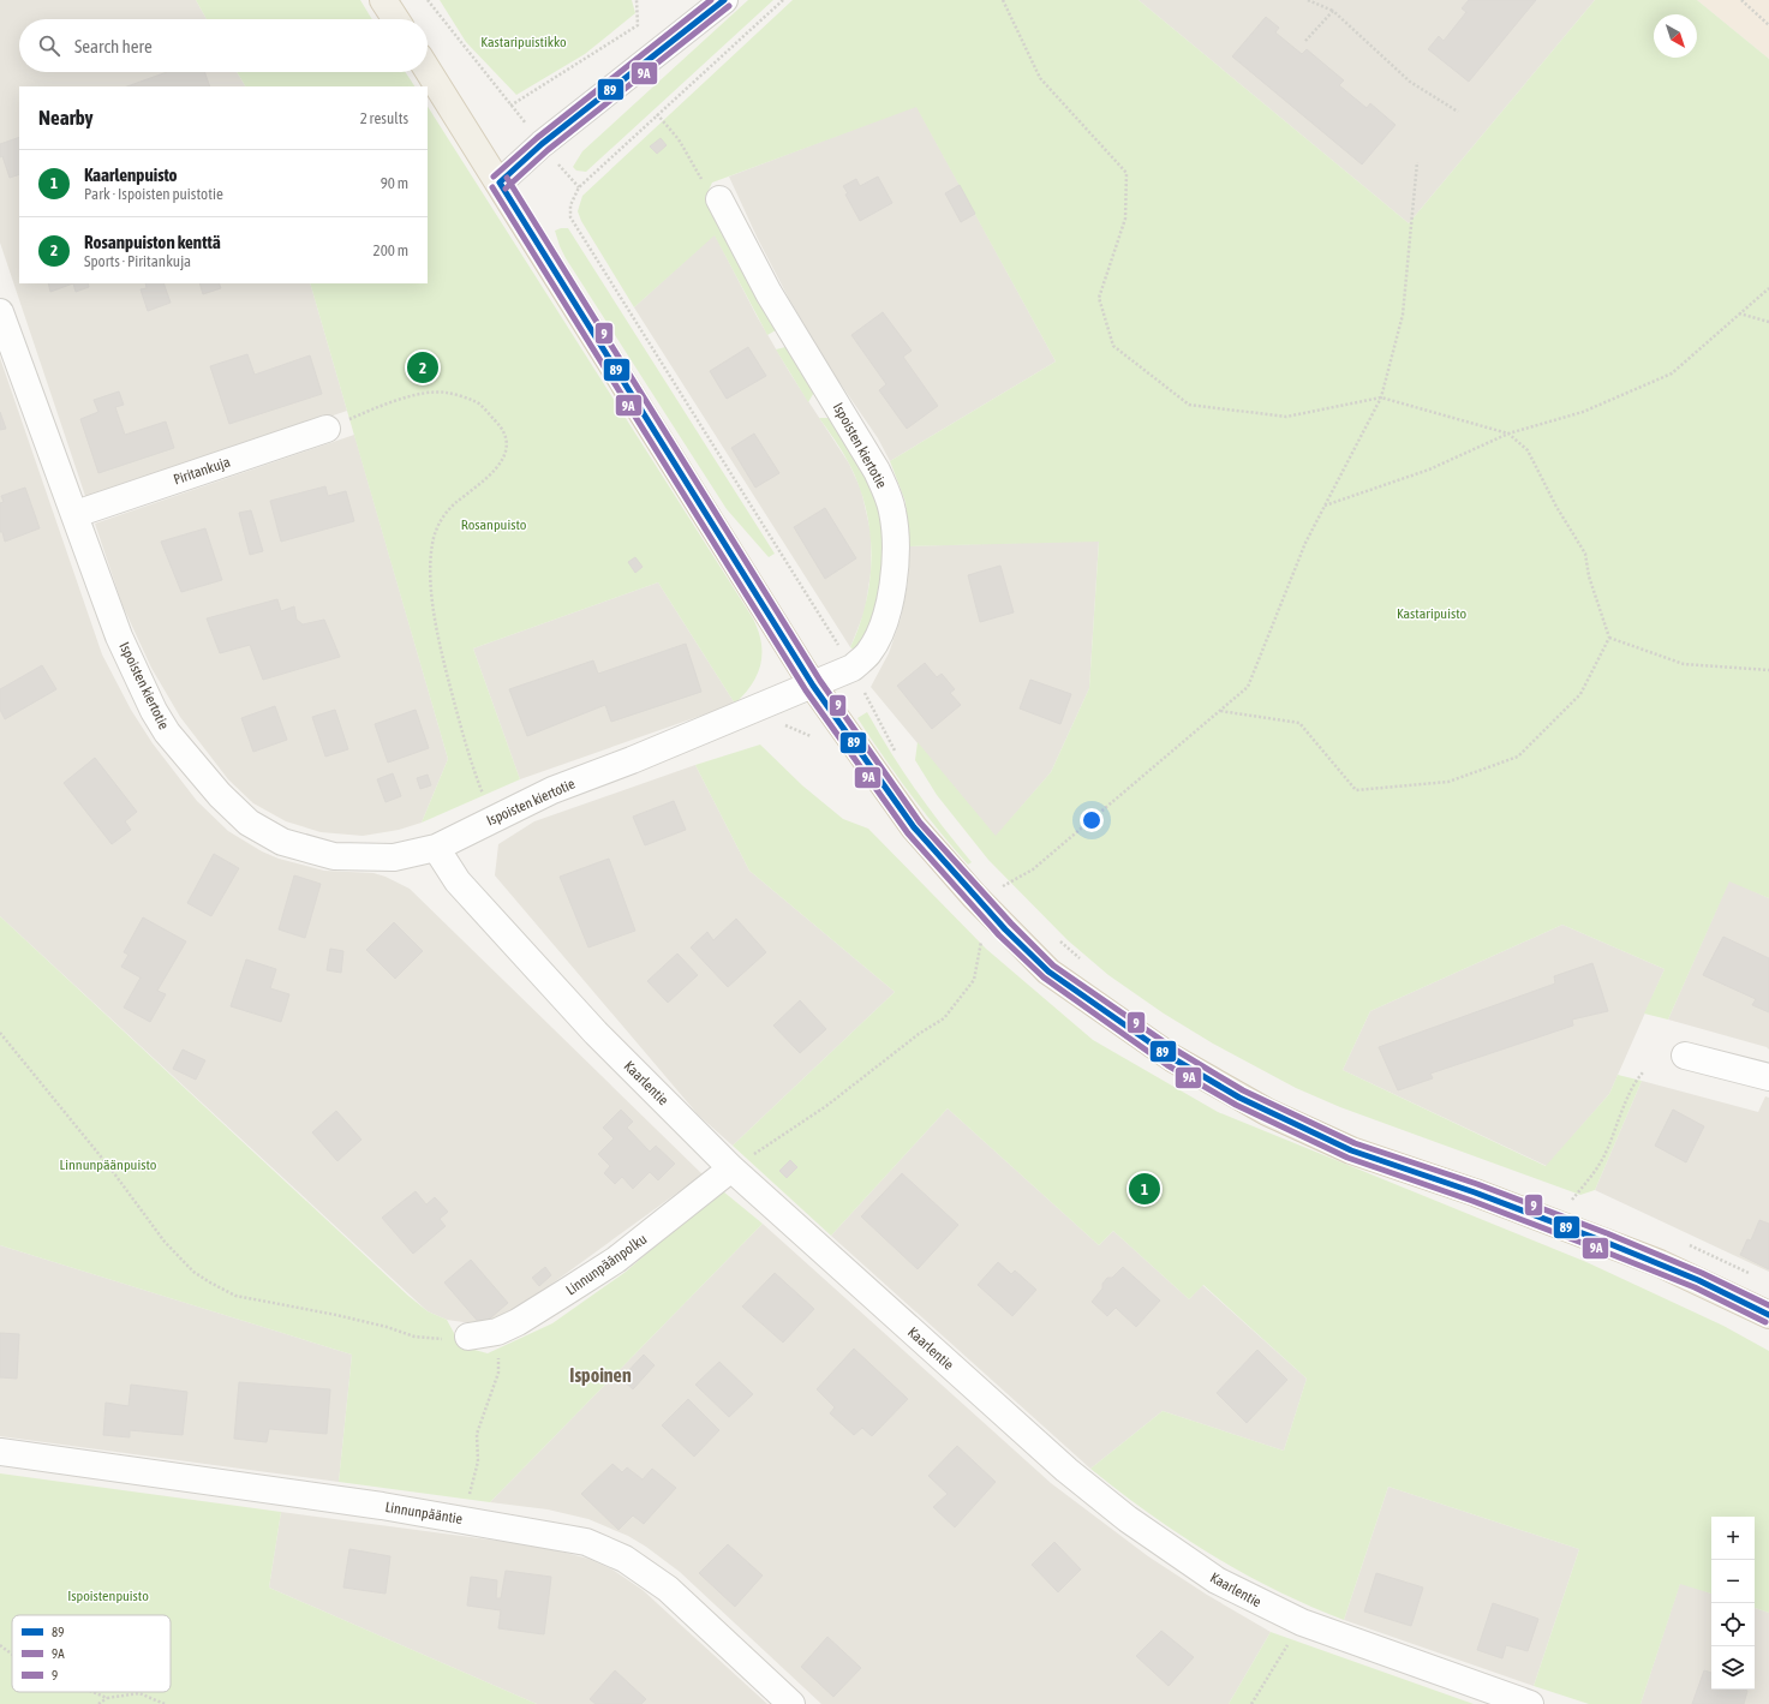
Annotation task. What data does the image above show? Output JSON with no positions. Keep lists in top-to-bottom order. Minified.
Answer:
{"streets":{"street":["Ispoisten kiertotie","Piritankuja","Kaarlentie","Linnunpäänpolku","Linnunpääntie"]},"crossings":[["Ispoisten kiertotie","Piritankuja"],["Ispoisten kiertotie","Kaarlentie"],["Kaarlentie","Linnunpäänpolku"]],"districts":["Ispoinen"],"parks":["Kastaripuistikko","Rosanpuisto","Kastaripuisto","Linnunpäänpuisto","Ispoistenpuisto"],"lines":["transit line 89","transit line 9","transit line 9A"],"legend":["89","9A","9"],"north":"bottom right","page":{"search":"Search here","heading":["Nearby","2 results"],"list":[{"mark":"1","name":"Kaarlenpuisto","note":"Park · Ispoisten puistotie","value":"90 m"},{"mark":"2","name":"Rosanpuiston kenttä","note":"Sports · Piritankuja","value":"200 m"}],"pins":["2","1"],"map_buttons":["+","−"]}}
